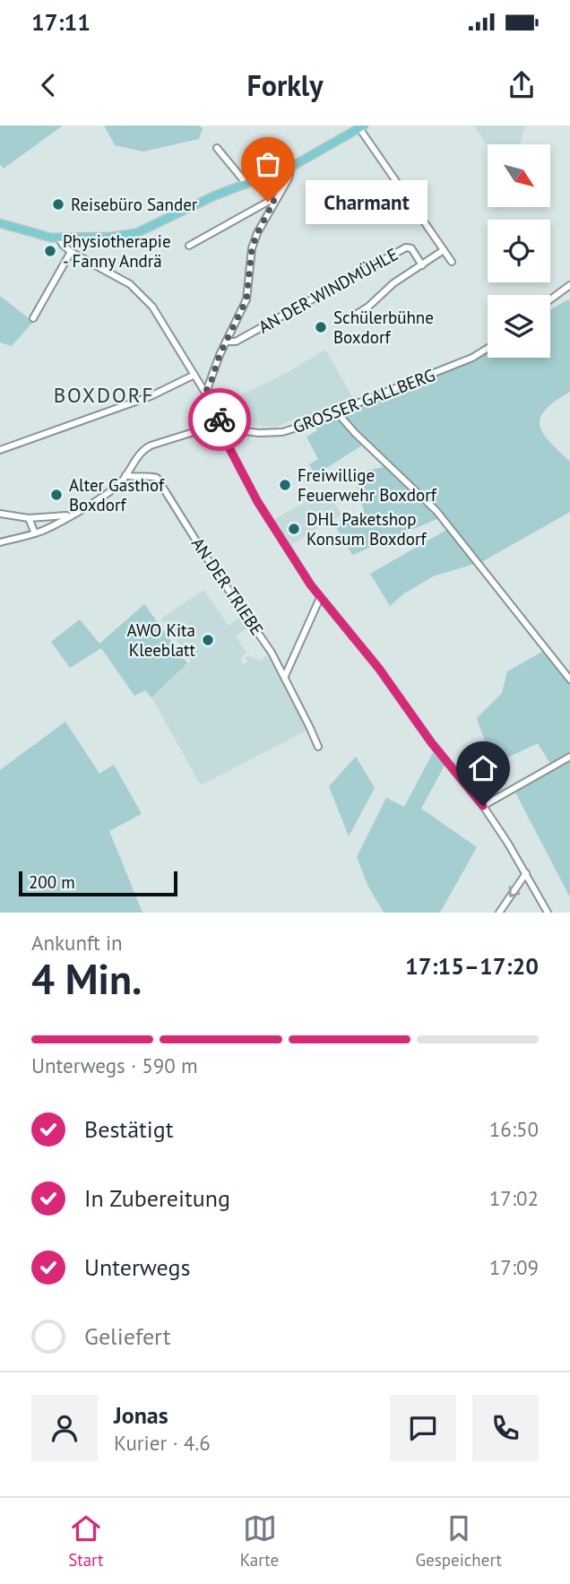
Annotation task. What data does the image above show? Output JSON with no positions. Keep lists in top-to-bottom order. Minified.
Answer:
{"streets":{"street":["AN DER WINDMÜHLE","GROSSER GALLBERG","AN DER TRIEBE"]},"districts":["BOXDORF"],"places":["Charmant","Reisebüro Sander","Physiotherapie - Fanny Andrä","Schülerbühne Boxdorf","Freiwillige Feuerwehr Boxdorf","Alter Gasthof Boxdorf","DHL Paketshop Konsum Boxdorf","AWO Kita Kleeblatt"],"scale_bar":"200 m","north":"bottom right","page":{"status":"17:11","header":"Forkly","bubble":"Charmant","scale":"200 m","heading":["4 Min.","Ankunft in","17:15–17:20"],"panel":["Jonas","Kurier · 4.6"],"bar":"Unterwegs · 590 m","list":[["Bestätigt","16:50"],["In Zubereitung","17:02"],["Unterwegs","17:09"],"Geliefert"],"tabs":["Start","Karte","Gespeichert"]}}
